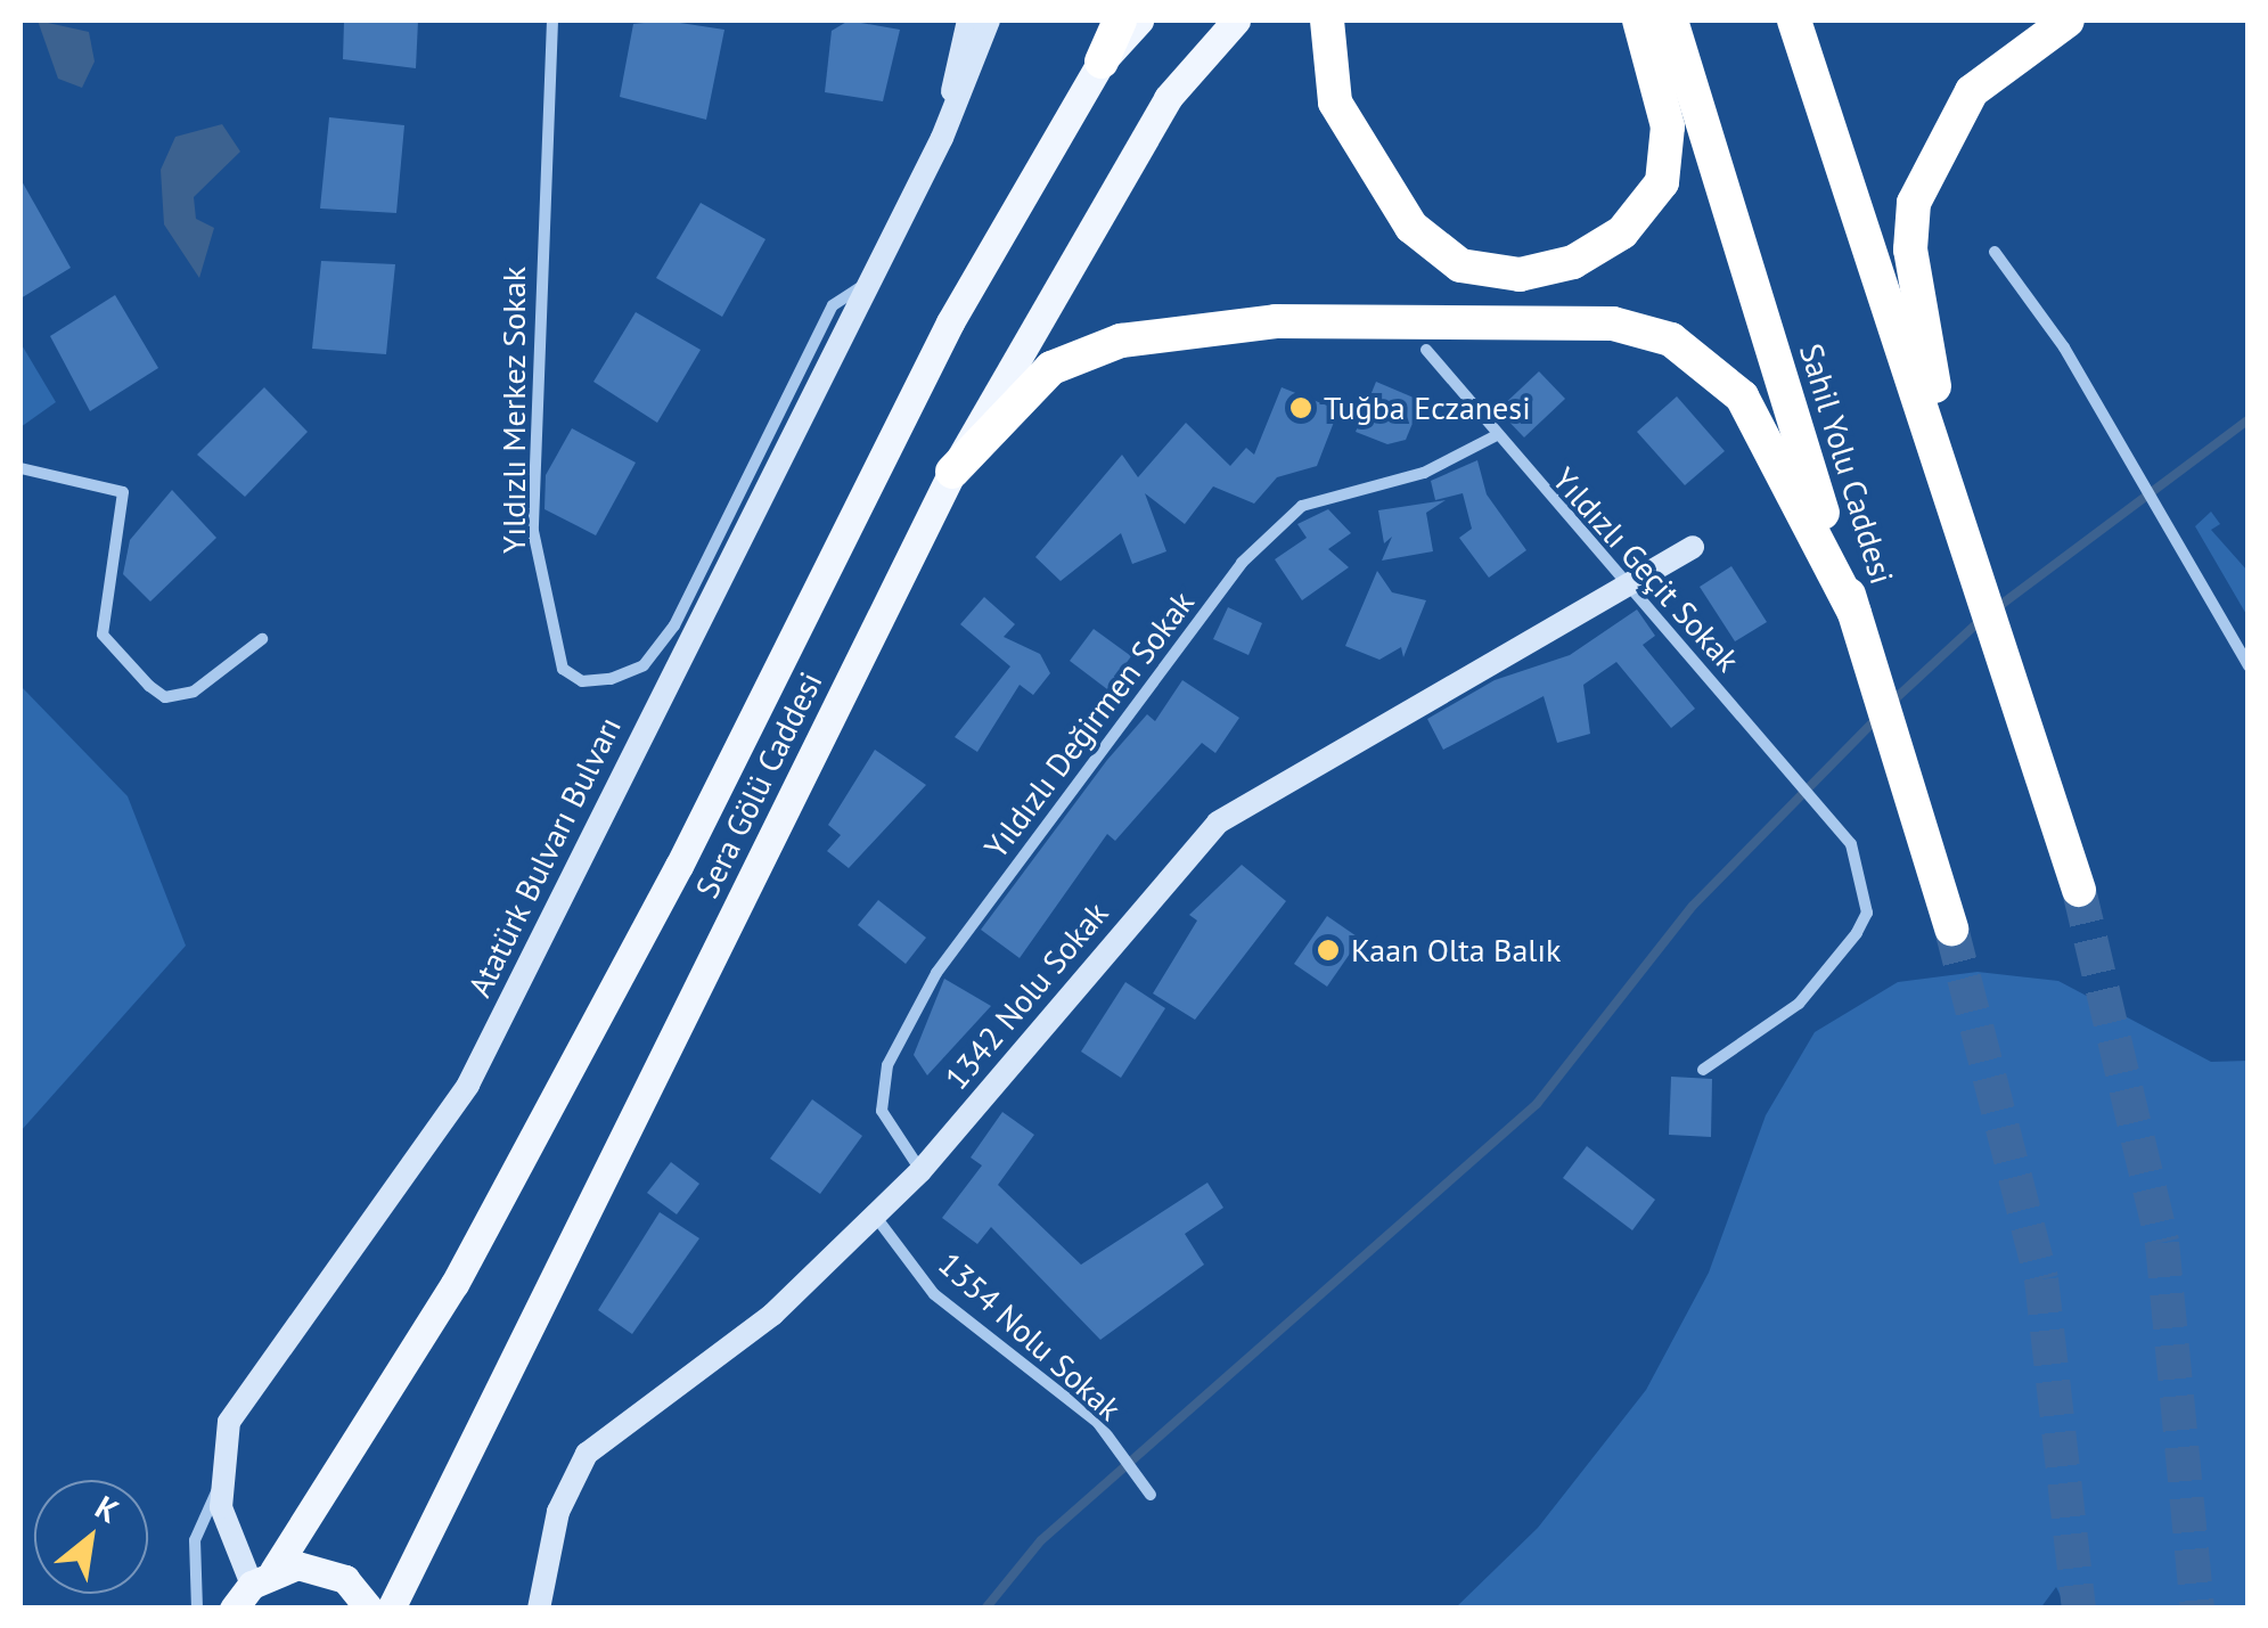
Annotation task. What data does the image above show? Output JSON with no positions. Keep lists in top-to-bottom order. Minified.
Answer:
{"streets":{"highway":["Sahil Yolu Caddesi"],"main road":["Sera Gölü Caddesi"],"street":["Yıldızlı Merkez Sokak","Yıldızlı Geçit Sokak","Yıldızlı Değirmen Sokak","Atatürk Bulvarı Bulvarı","1342 Nolu Sokak","1354 Nolu Sokak"]},"crossings":[["Yıldızlı Merkez Sokak","Atatürk Bulvarı Bulvarı"],["Yıldızlı Geçit Sokak","Yıldızlı Değirmen Sokak"],["Yıldızlı Geçit Sokak","1342 Nolu Sokak"],["Yıldızlı Değirmen Sokak","1342 Nolu Sokak"],["Sera Gölü Caddesi","Atatürk Bulvarı Bulvarı"],["1342 Nolu Sokak","1354 Nolu Sokak"]],"places":["Tuğba Eczanesi","Kaan Olta Balık"],"north":"top right"}
